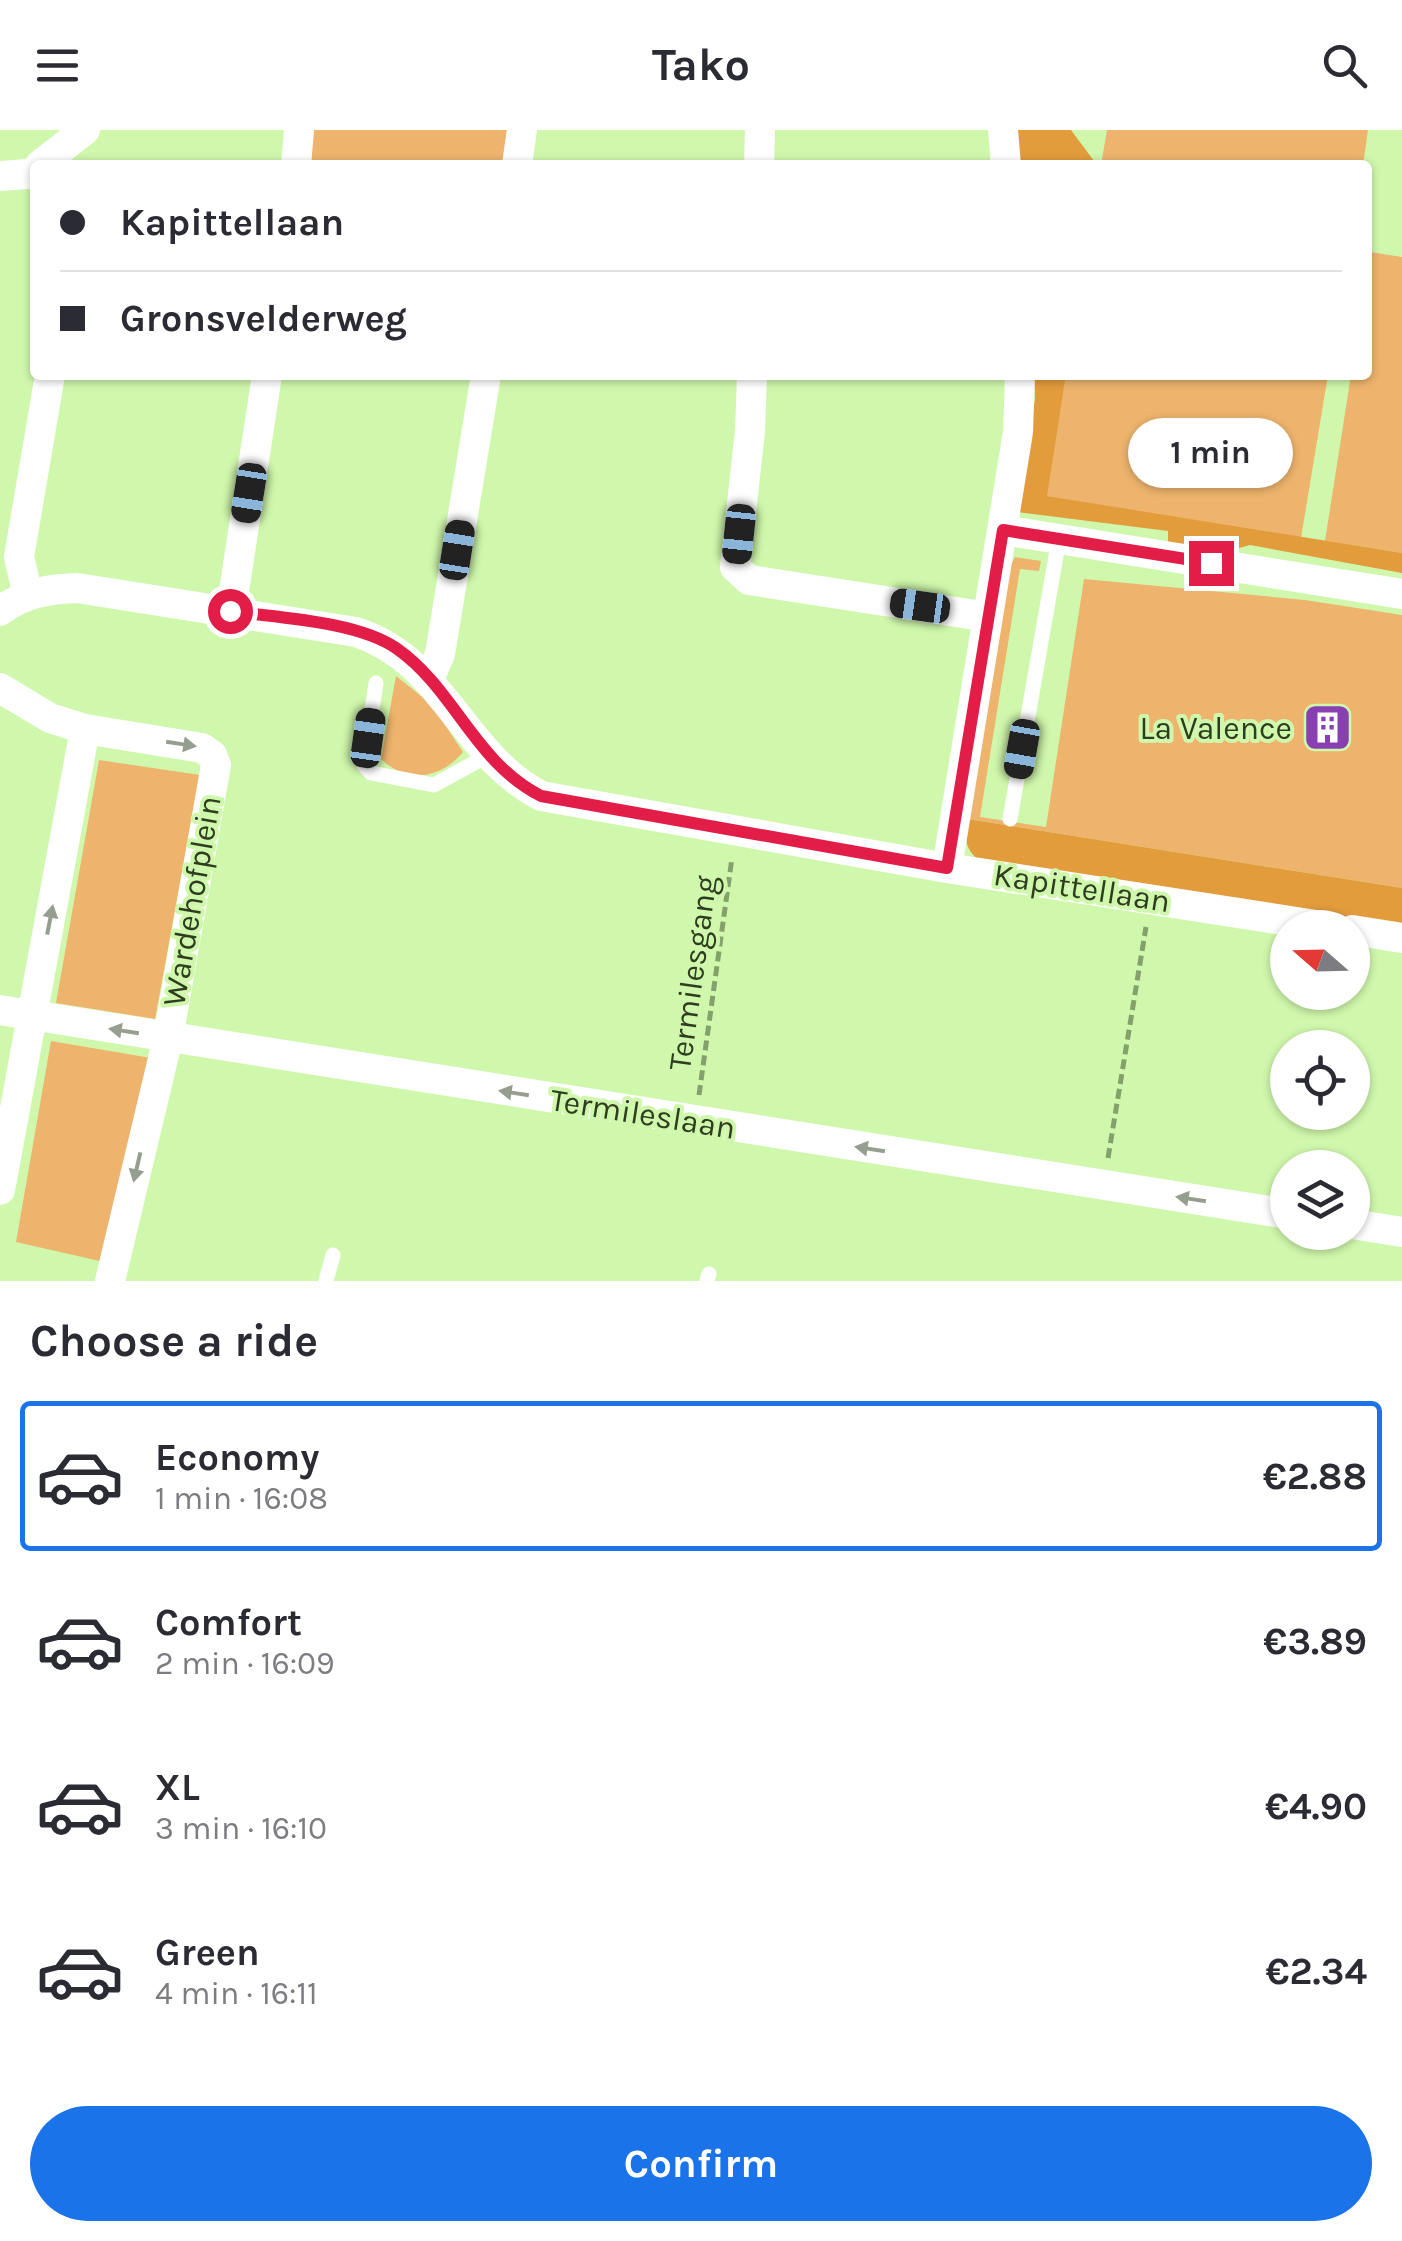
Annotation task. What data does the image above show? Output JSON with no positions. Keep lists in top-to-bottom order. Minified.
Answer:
{"streets":{"street":["Kapittellaan","Wardehofplein","Termileslaan"],"path":["Termilesgang"]},"crossings":[["Kapittellaan","Termilesgang"],["Wardehofplein","Termileslaan"],["Termilesgang","Termileslaan"]],"one_way":["Termileslaan"],"places":{"building":["La Valence"]},"north":"left","page":{"header":"Tako","banner":["Kapittellaan","Gronsvelderweg"],"bubble":"1 min","heading":"Choose a ride","list":[{"name":"Economy","note":"1 min · 16:08","value":"€2.88"},{"name":"Comfort","note":"2 min · 16:09","value":"€3.89"},{"name":"XL","note":"3 min · 16:10","value":"€4.90"},{"name":"Green","note":"4 min · 16:11","value":"€2.34"}],"buttons":"Confirm"}}
